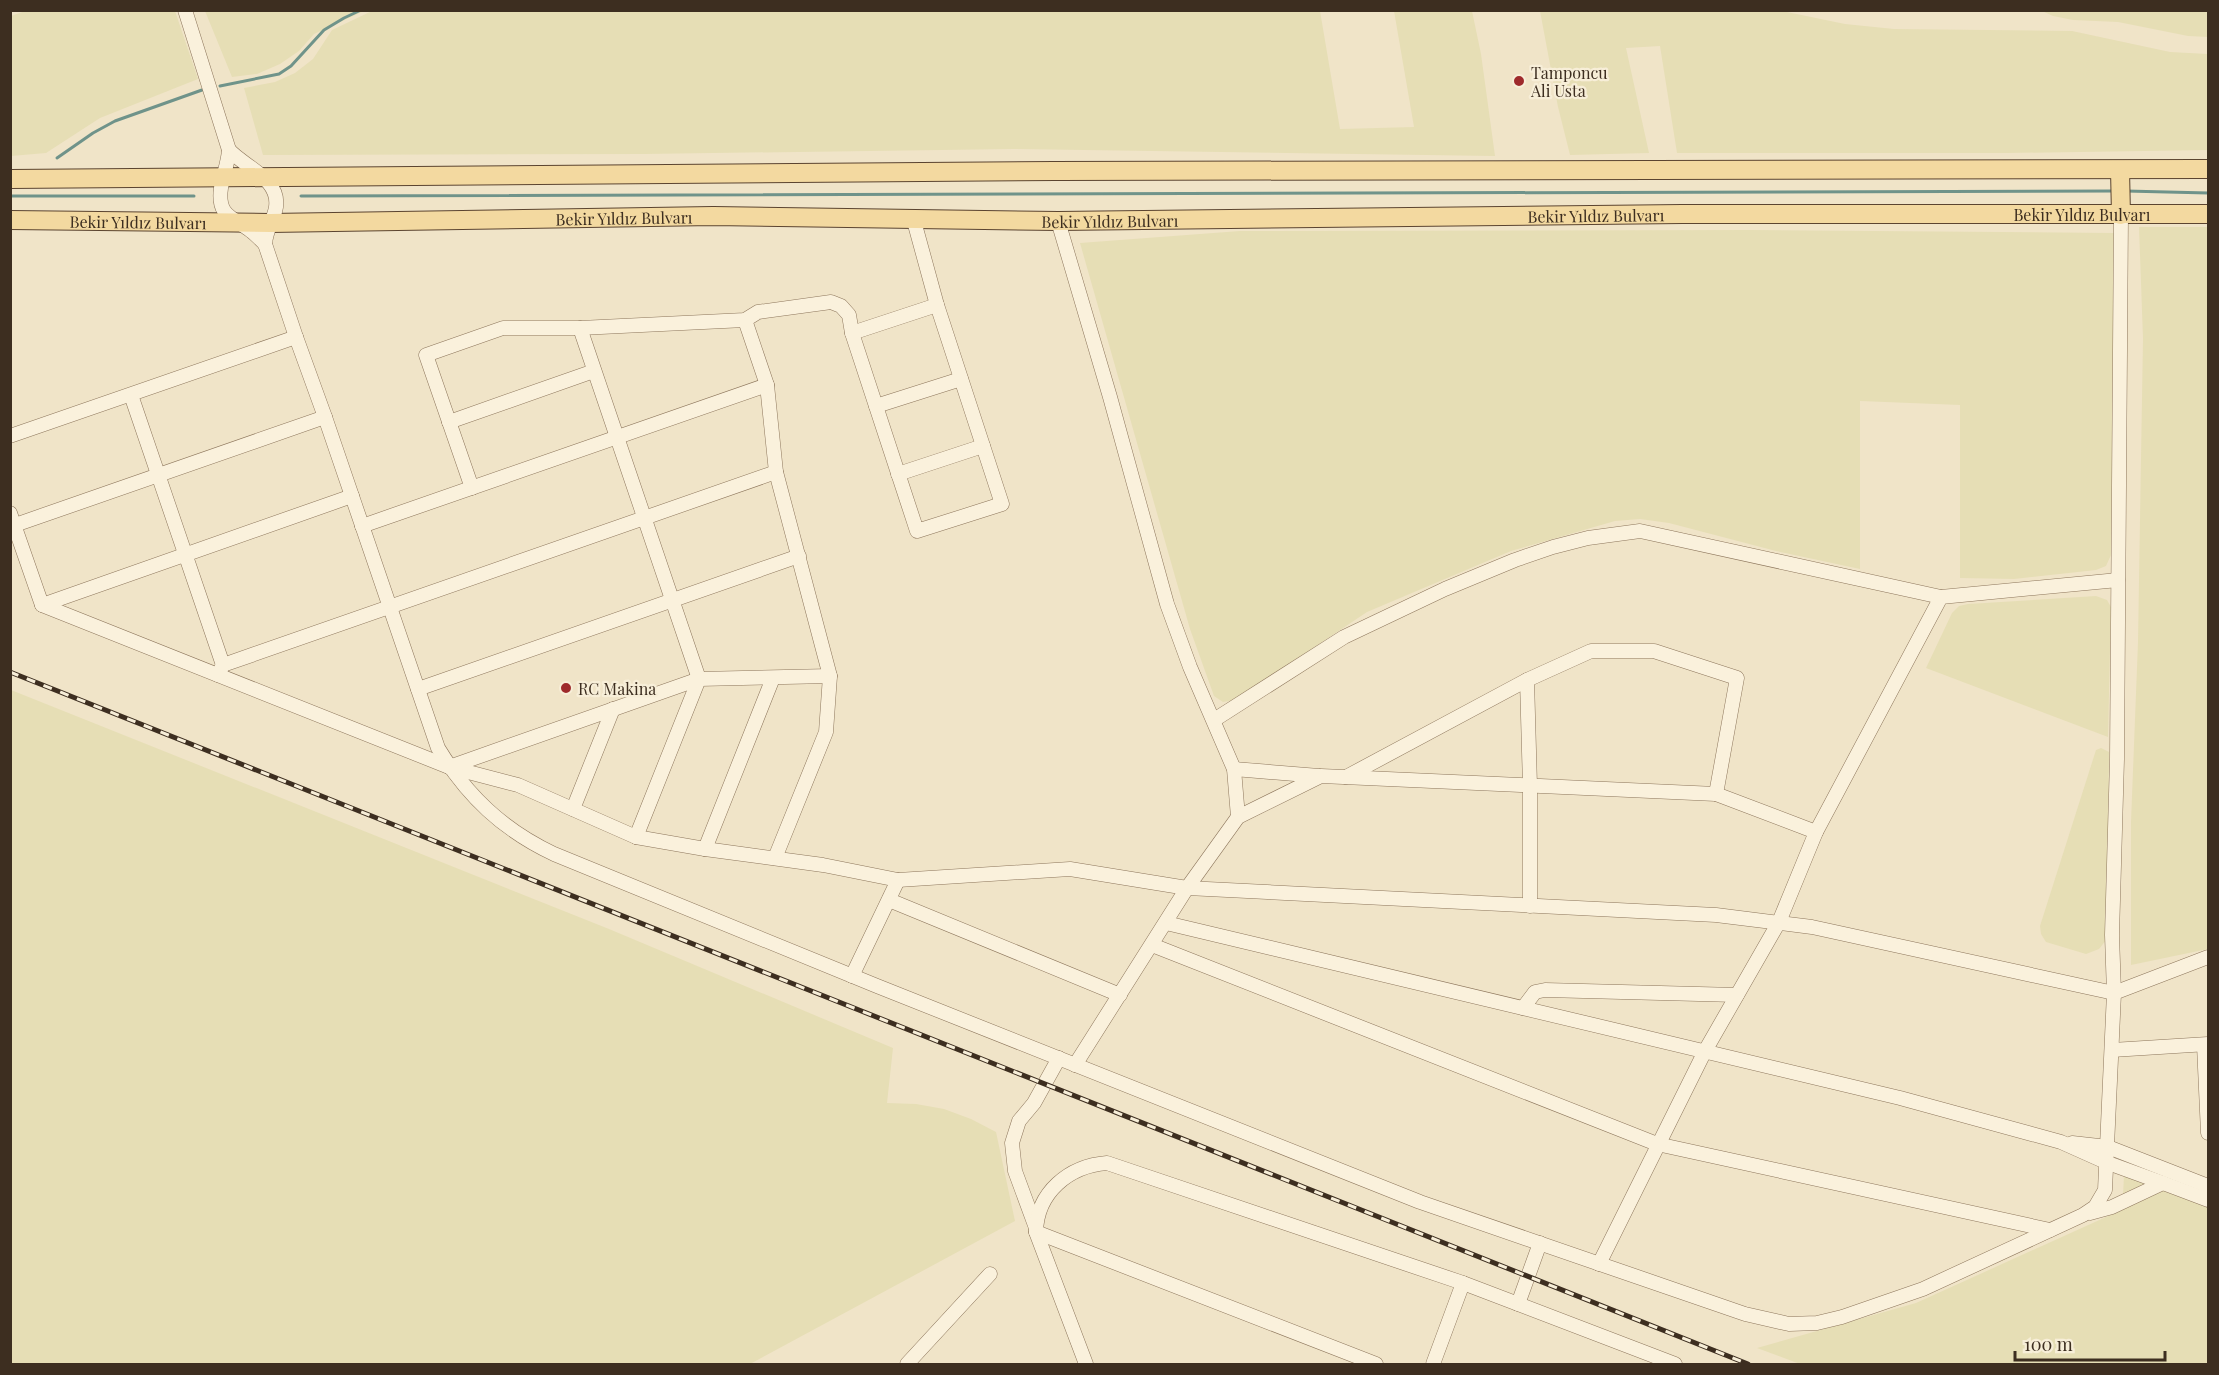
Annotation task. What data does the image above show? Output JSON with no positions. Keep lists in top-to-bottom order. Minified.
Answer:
{"streets":{"main road":["Bekir Yıldız Bulvarı"]},"places":["Tamponcu Ali Usta","RC Makina"],"scale_bar":"100 m"}
